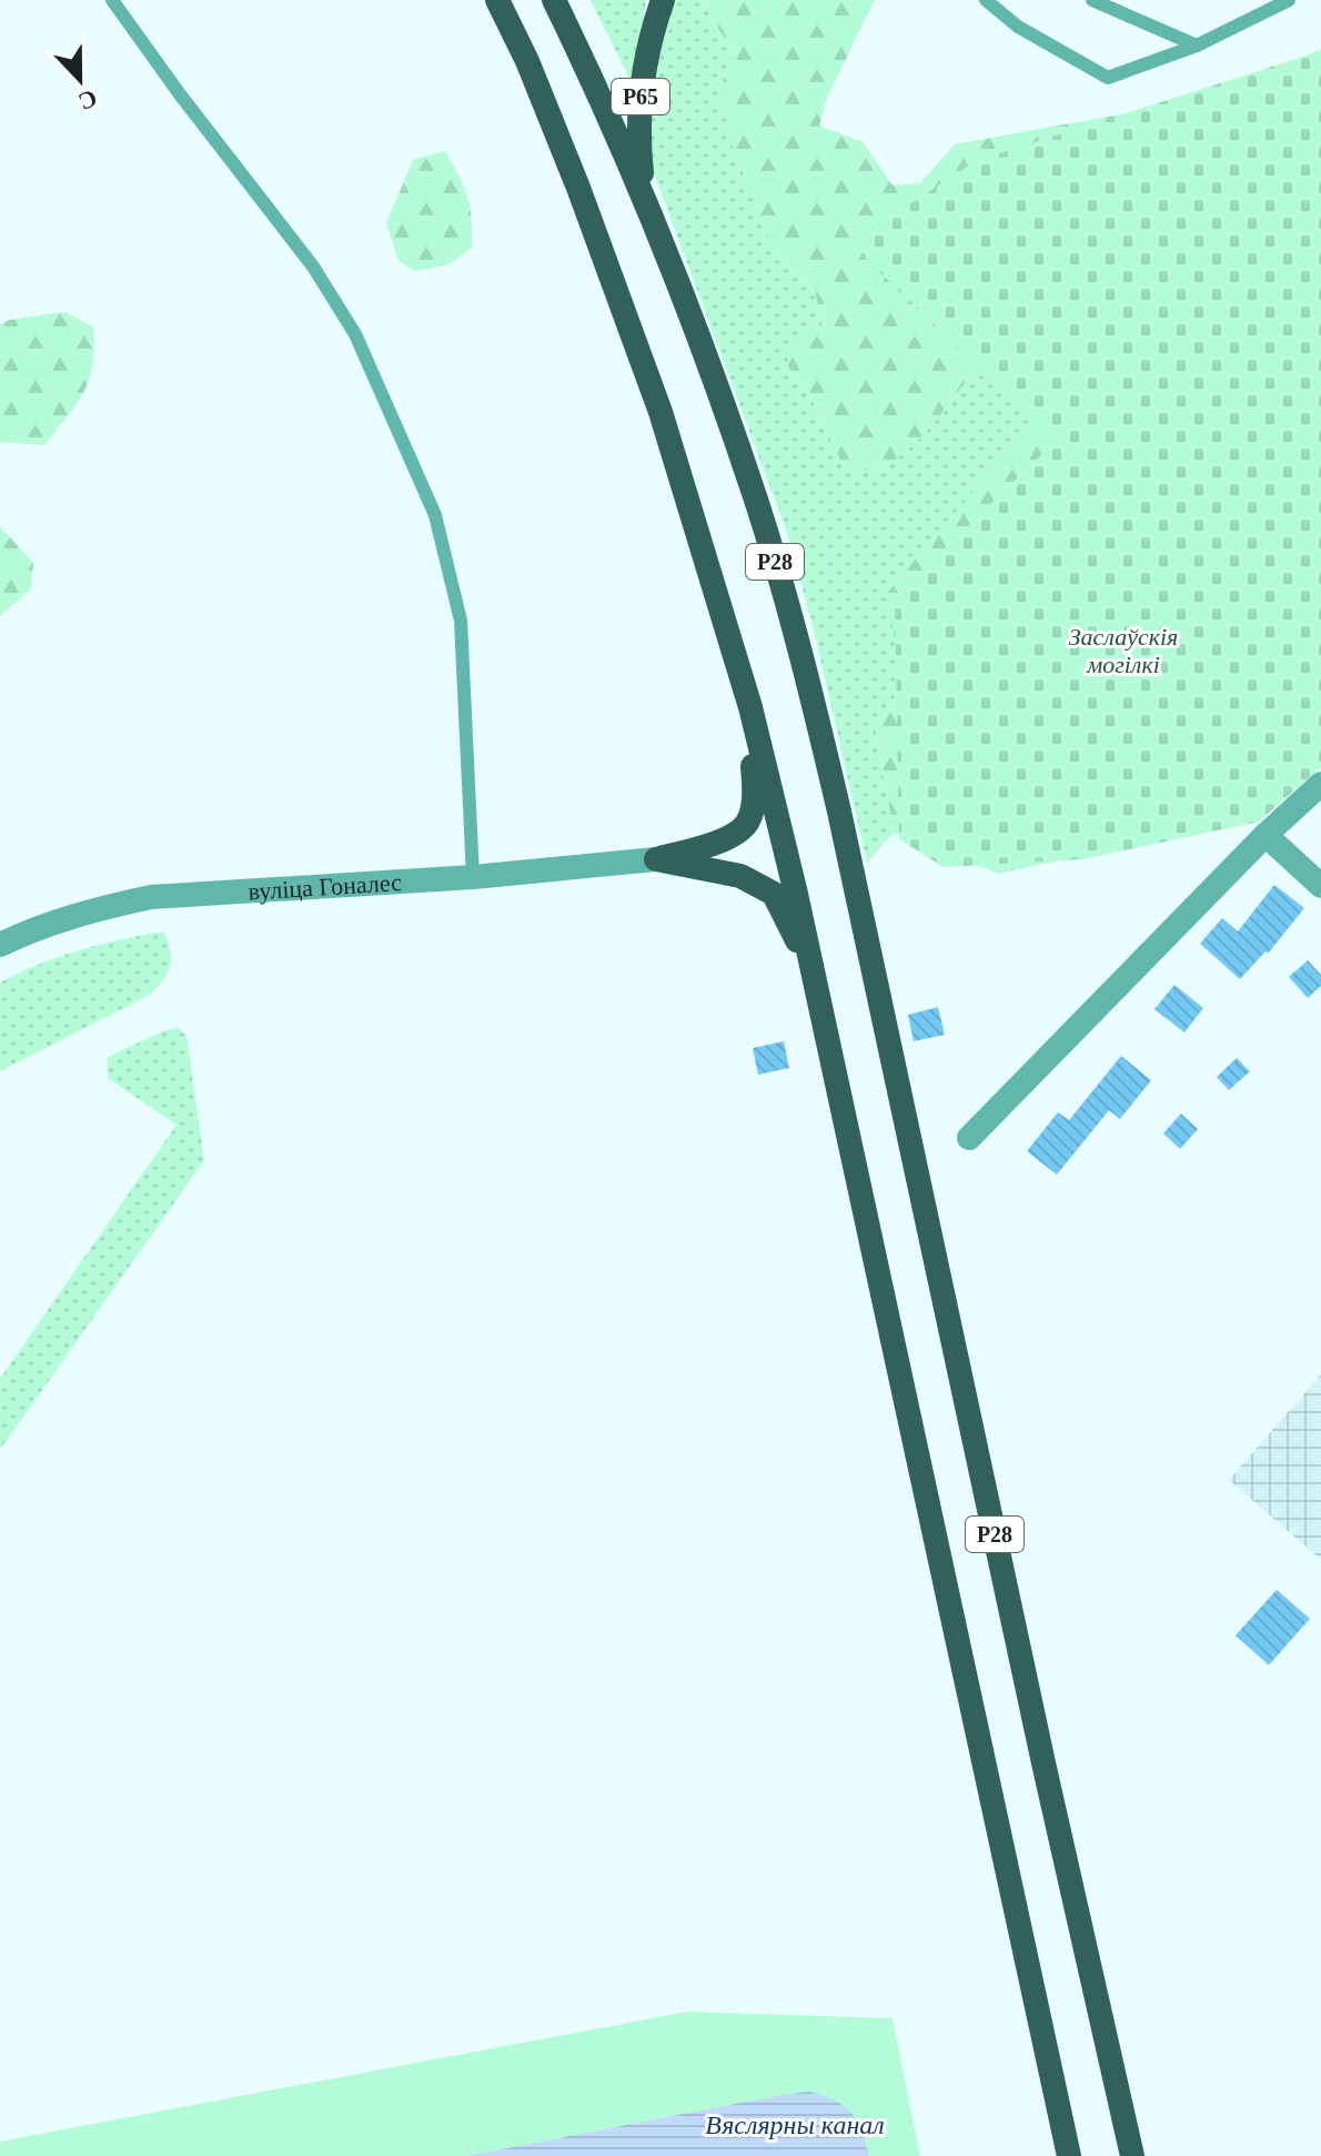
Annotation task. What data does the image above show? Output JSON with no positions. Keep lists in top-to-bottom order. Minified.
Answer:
{"streets":{"highway":["Р65","Р28"],"street":["вуліца Гоналес"]},"crossings":[["Р65","Р28"]],"water":["Вяслярны канал"],"parks":["Заслаўскія могілкі"],"north":"bottom"}
